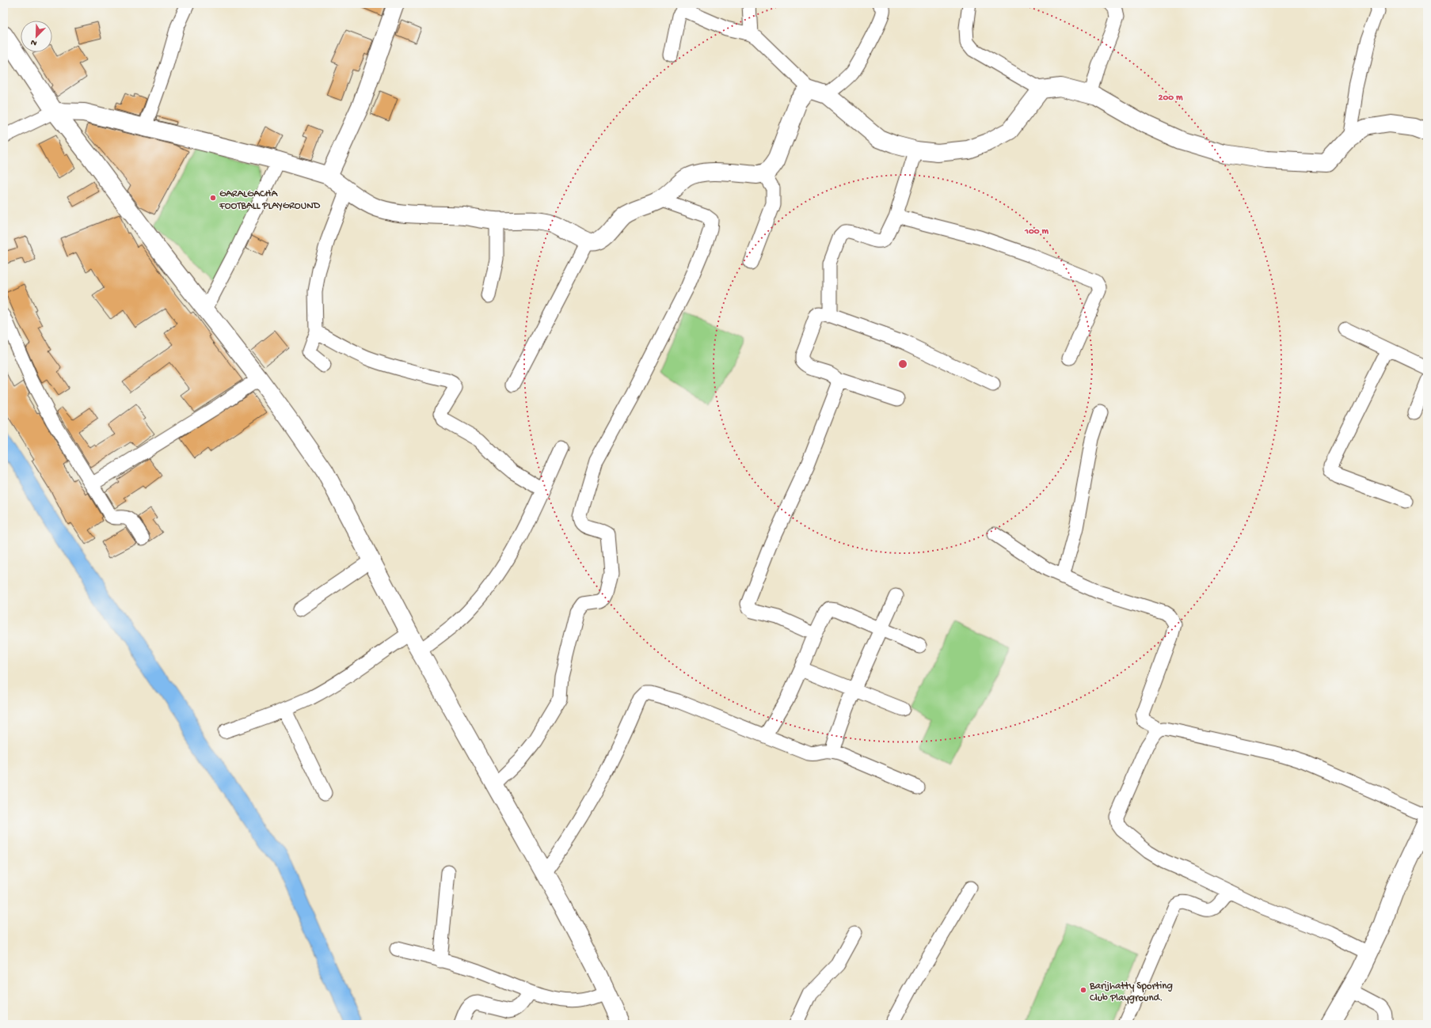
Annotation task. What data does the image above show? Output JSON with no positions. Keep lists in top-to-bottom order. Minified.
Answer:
{"places":["GARALGACHA FOOTBALL PLAYGROUND","Barijhatty Sporting Club Playground."],"north":"bottom left","rings":["200 m","100 m"]}
